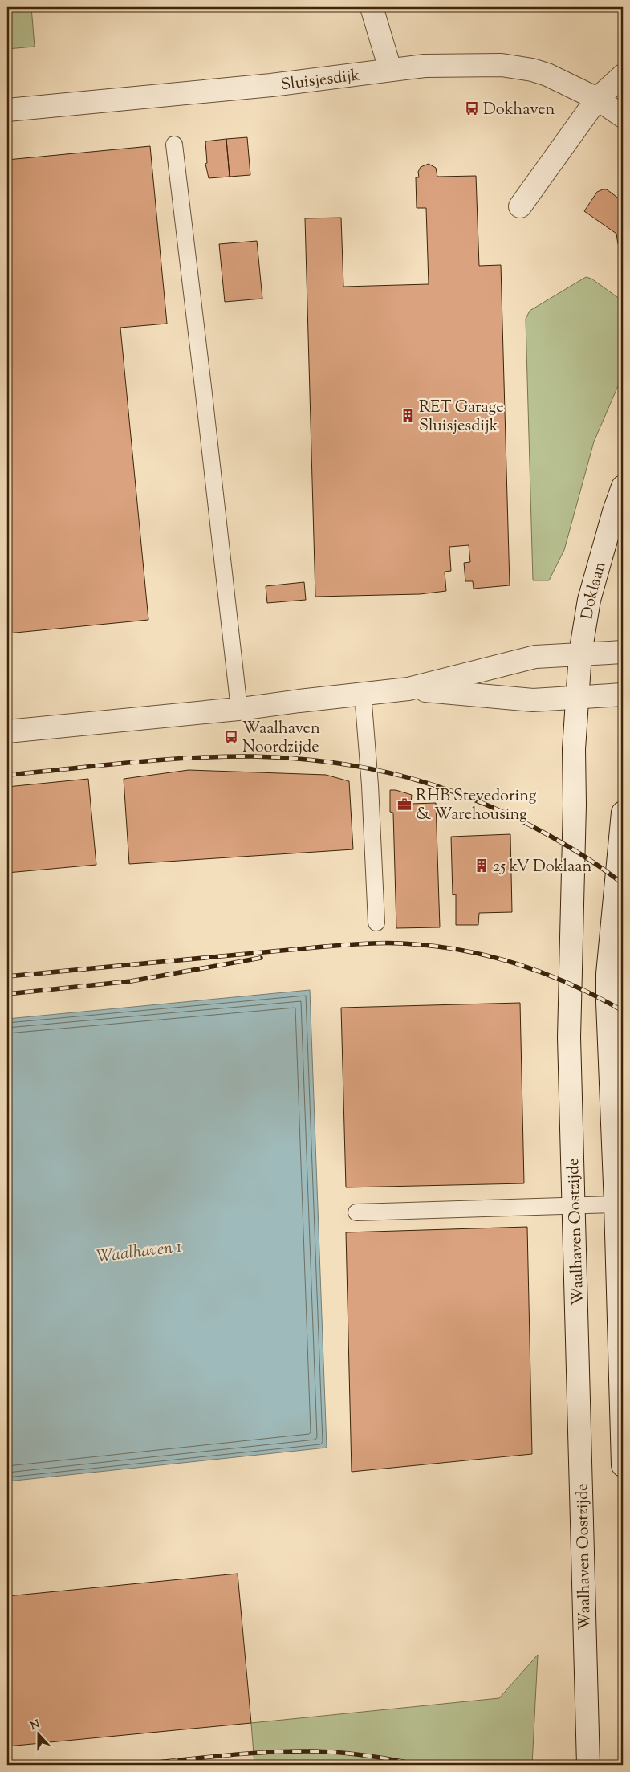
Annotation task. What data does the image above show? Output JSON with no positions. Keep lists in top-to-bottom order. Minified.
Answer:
{"streets":{"main road":["Sluisjesdijk","Doklaan","Waalhaven Oostzijde"]},"crossings":[["Doklaan","Waalhaven Oostzijde"]],"water":["Waalhaven 1"],"places":{"bus stop":["Dokhaven","Waalhaven Noordzijde"],"building":["RET Garage Sluisjesdijk","25 kV Doklaan"],"office":["RHB Stevedoring & Warehousing"]},"north":"top"}
